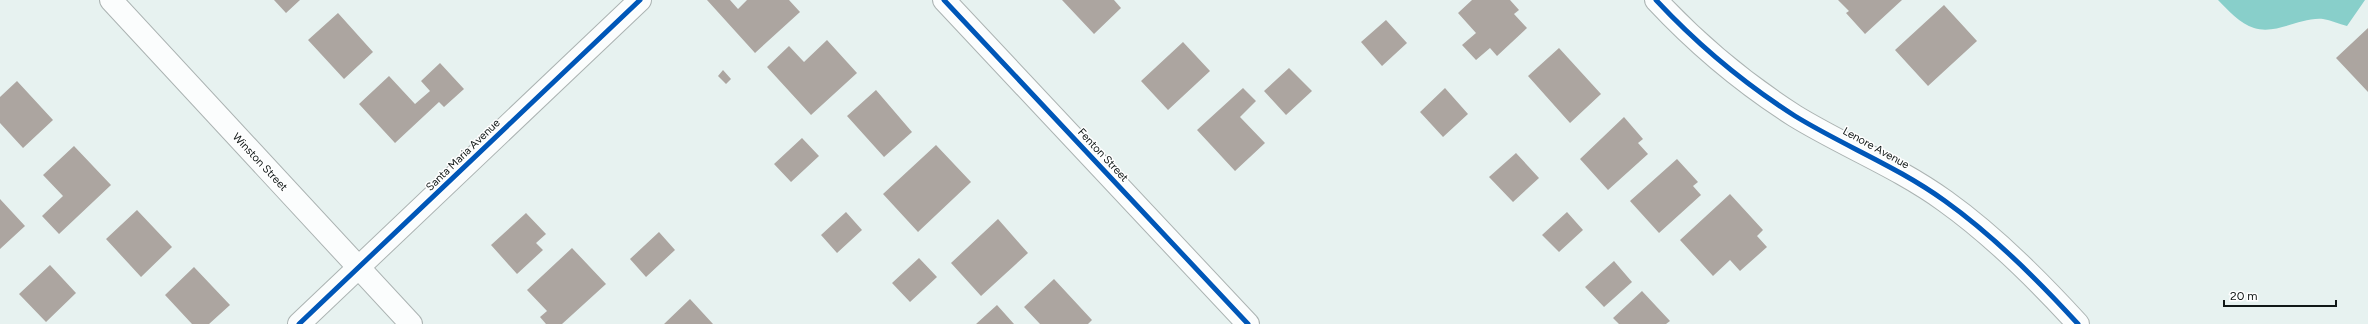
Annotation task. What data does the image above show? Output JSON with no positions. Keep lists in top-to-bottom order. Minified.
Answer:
{"streets":{"street":["Lenore Avenue","Santa Maria Avenue","Fenton Street","Winston Street"]},"crossings":[["Santa Maria Avenue","Winston Street"]],"scale_bar":"20 m"}
